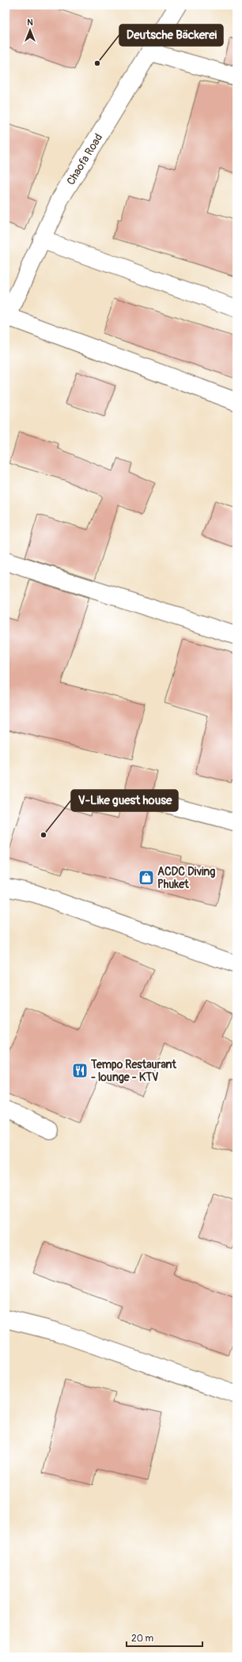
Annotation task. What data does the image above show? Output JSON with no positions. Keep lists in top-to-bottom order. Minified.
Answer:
{"streets":{"street":["Chaofa Road"]},"places":{"other":["Deutsche Bäckerei","V-Like guest house"],"shop":["ACDC Diving Phuket"],"restaurant":["Tempo Restaurant - lounge - KTV"]},"scale_bar":"20 m","north":"top"}
